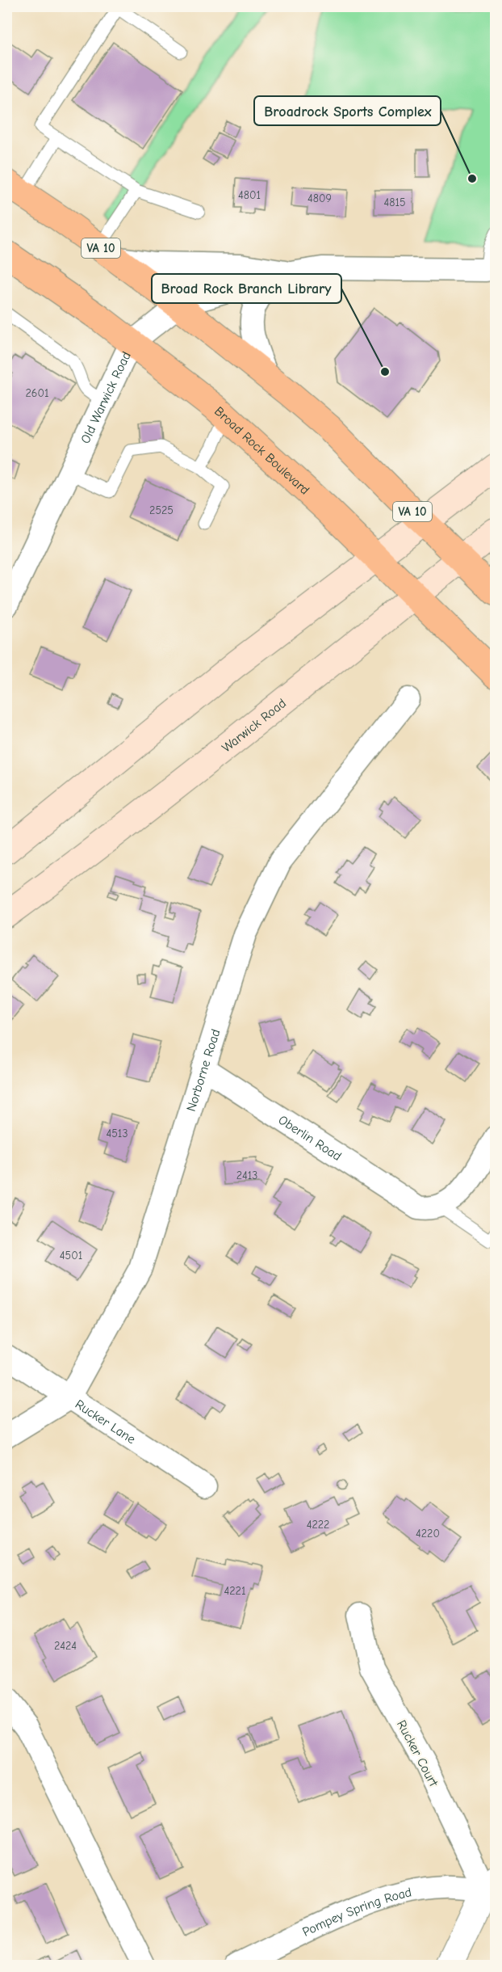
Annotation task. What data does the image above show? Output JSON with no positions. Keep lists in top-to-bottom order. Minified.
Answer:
{"streets":{"main road":["VA 10","Broad Rock Boulevard","Warwick Road"],"street":["Old Warwick Road","Norborne Road","Oberlin Road","Rucker Lane","Rucker Court","Pompey Spring Road"]},"crossings":[["VA 10","Old Warwick Road"],["VA 10","Warwick Road"],["Old Warwick Road","Broad Rock Boulevard"],["Broad Rock Boulevard","Warwick Road"],["Norborne Road","Oberlin Road"],["Norborne Road","Rucker Lane"],["Rucker Court","Pompey Spring Road"]],"places":["Broadrock Sports Complex","Broad Rock Branch Library"],"house_numbers":["4801","4809","4815","2601","2525","4513","2413","4501","4222","4220","4221","2424"]}
